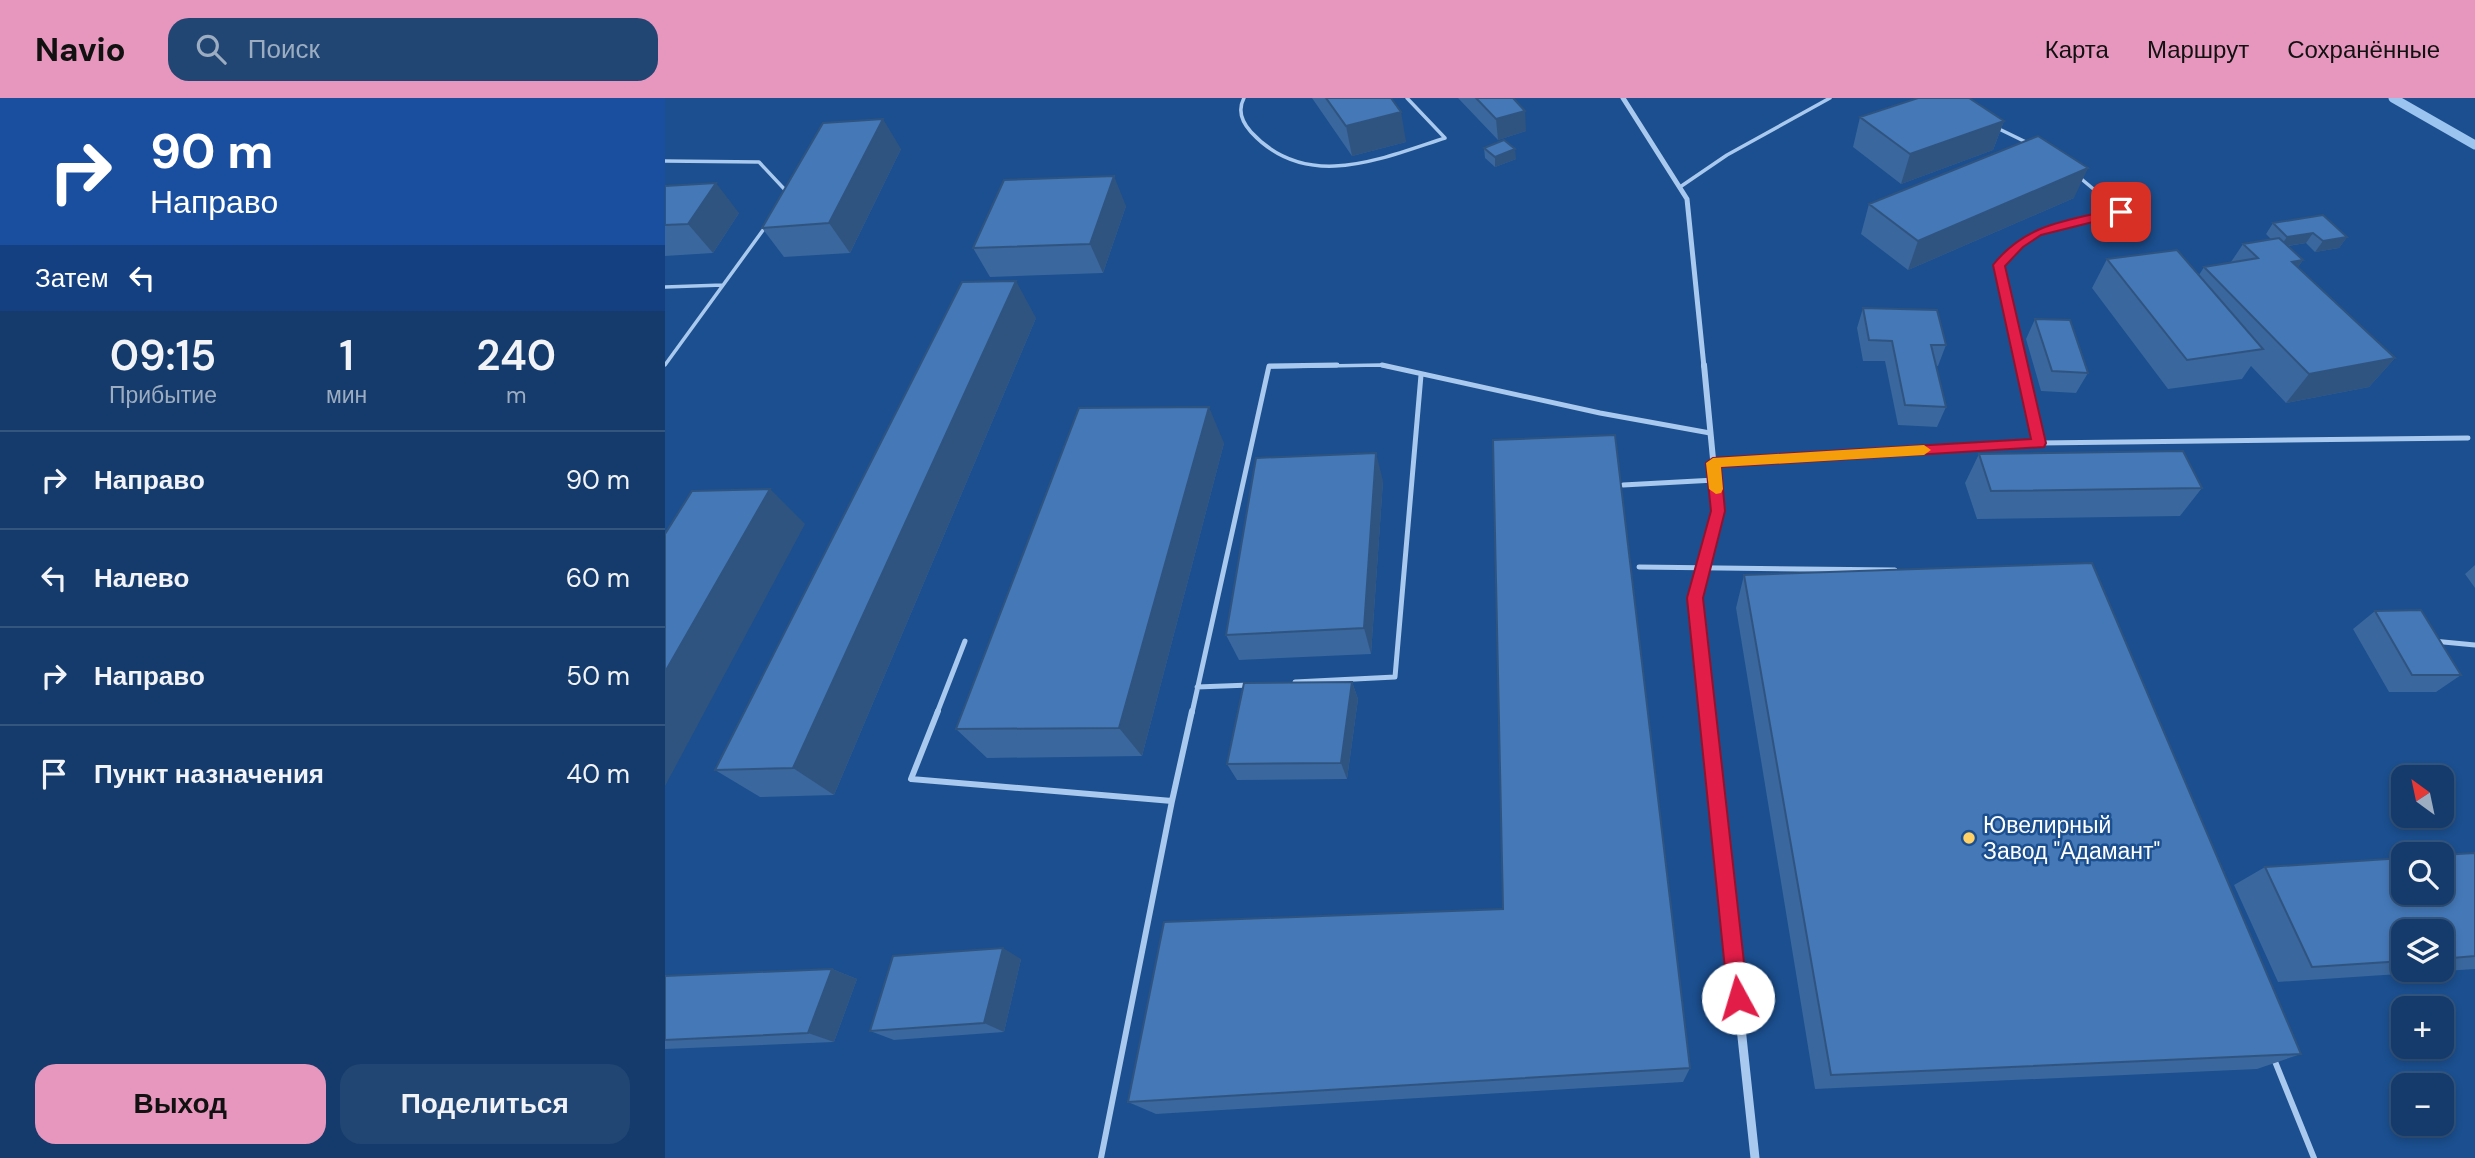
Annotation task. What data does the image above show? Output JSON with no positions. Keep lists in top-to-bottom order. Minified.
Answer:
{"places":["Ювелирный Завод \"Адамант\""],"north":"top left","page":{"header":"Navio","search":"Поиск","nav":["Карта","Маршрут","Сохранённые"],"turn":["90 m","Направо"],"then":"Затем","eta":["09:15","Прибытие","1","мин","240","m"],"list":[{"name":"Направо","value":"90 m"},{"name":"Налево","value":"60 m"},{"name":"Направо","value":"50 m"},{"name":"Пункт назначения","value":"40 m"}],"map_buttons":["+","−"],"buttons":["Выход","Поделиться"]}}
